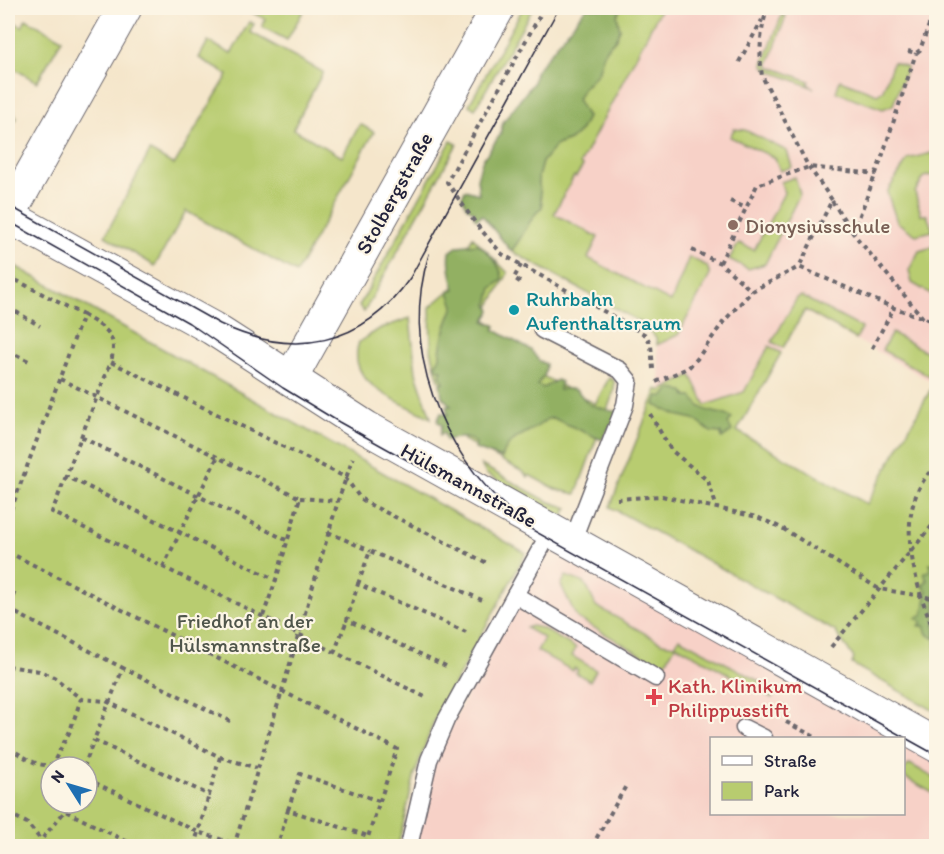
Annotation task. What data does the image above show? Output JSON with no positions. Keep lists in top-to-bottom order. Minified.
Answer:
{"streets":{"street":["Stolbergstraße","Hülsmannstraße"]},"crossings":[["Stolbergstraße","Hülsmannstraße"]],"parks":["Friedhof an der Hülsmannstraße"],"places":{"other":["Dionysiusschule","Ruhrbahn Aufenthaltsraum"],"health":["Kath. Klinikum Philippusstift"]},"legend":["Straße","Park"],"north":"top left"}
